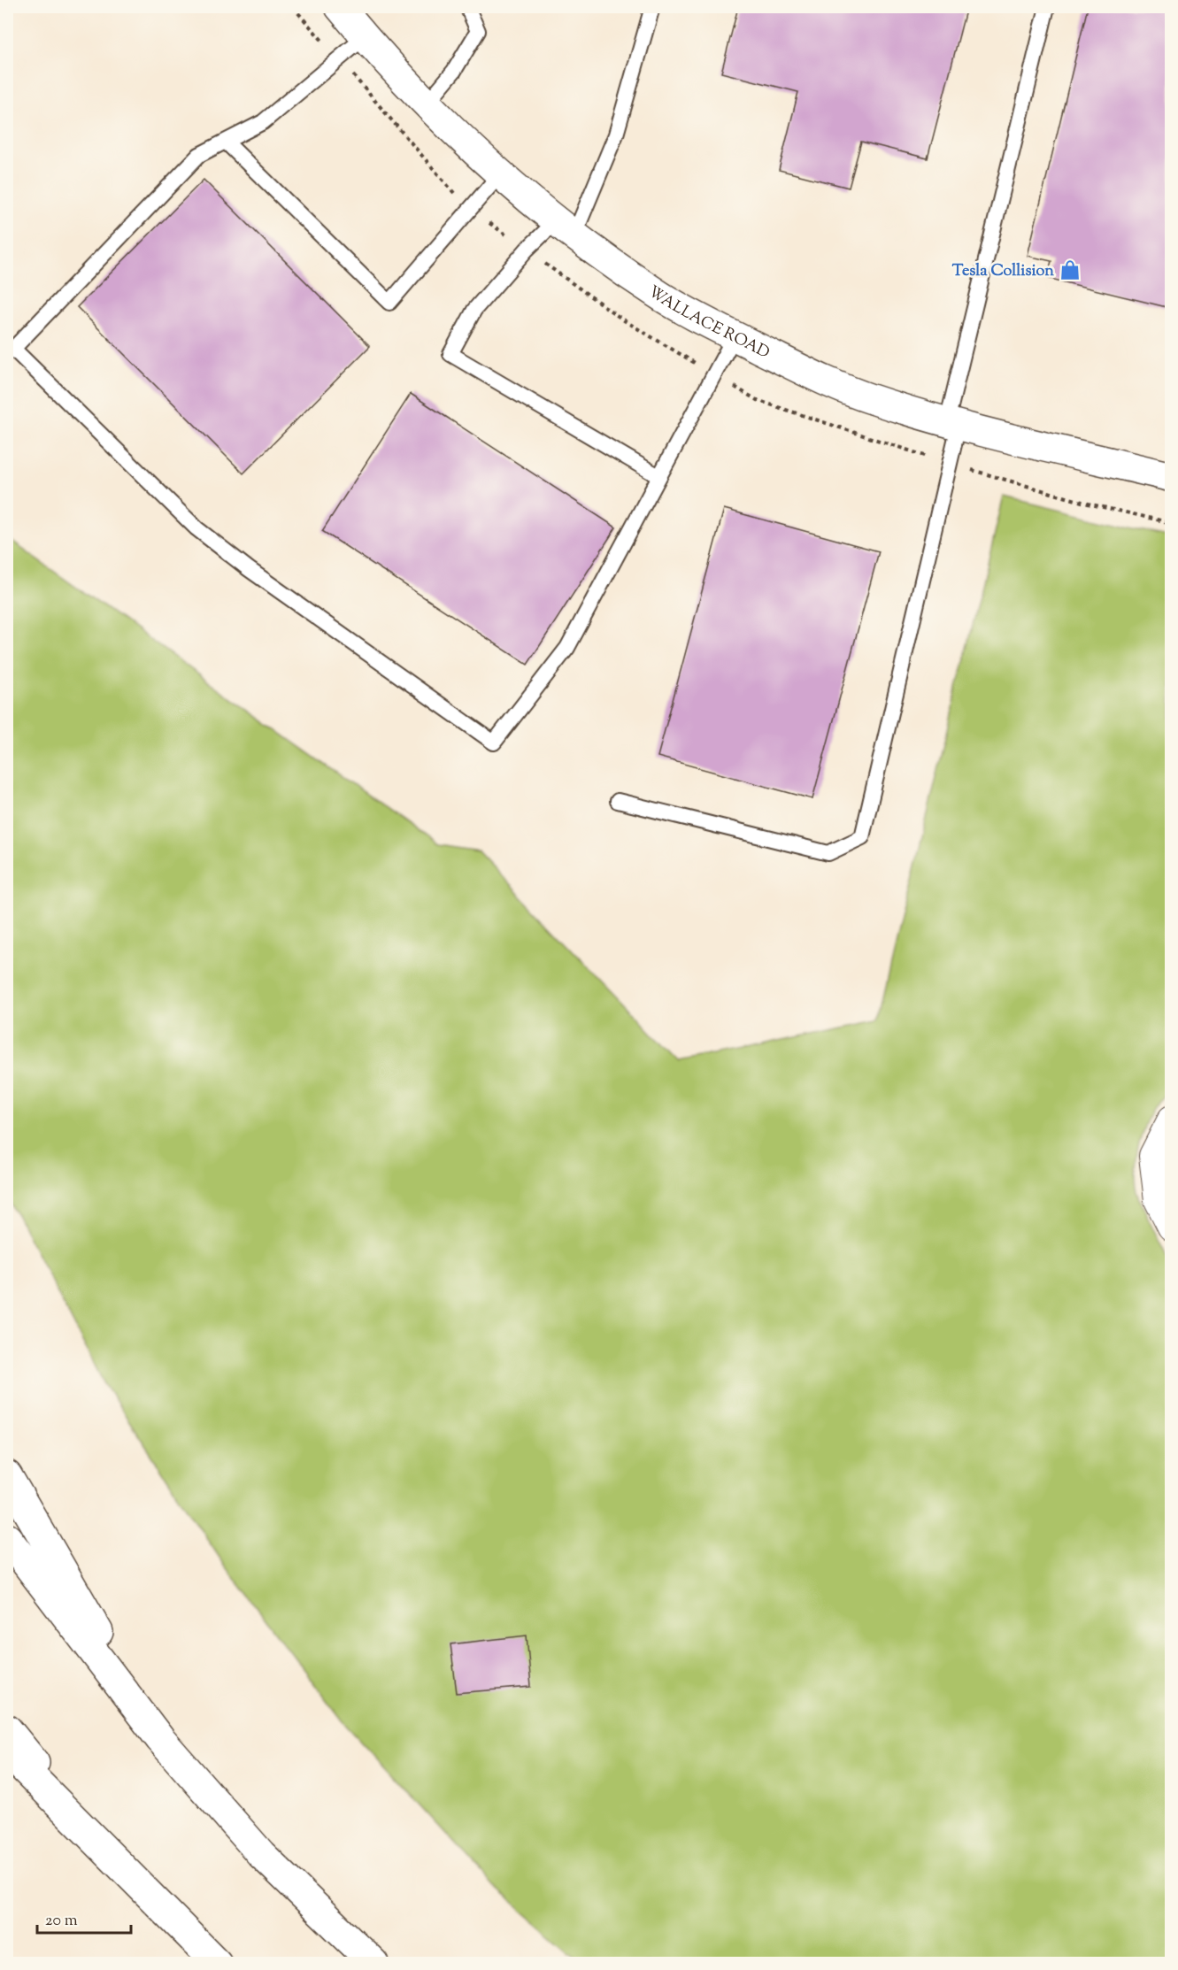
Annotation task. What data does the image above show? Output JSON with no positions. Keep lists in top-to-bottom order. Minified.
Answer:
{"streets":{"main road":["WALLACE ROAD"]},"places":{"shop":["Tesla Collision"]},"scale_bar":"20 m"}
